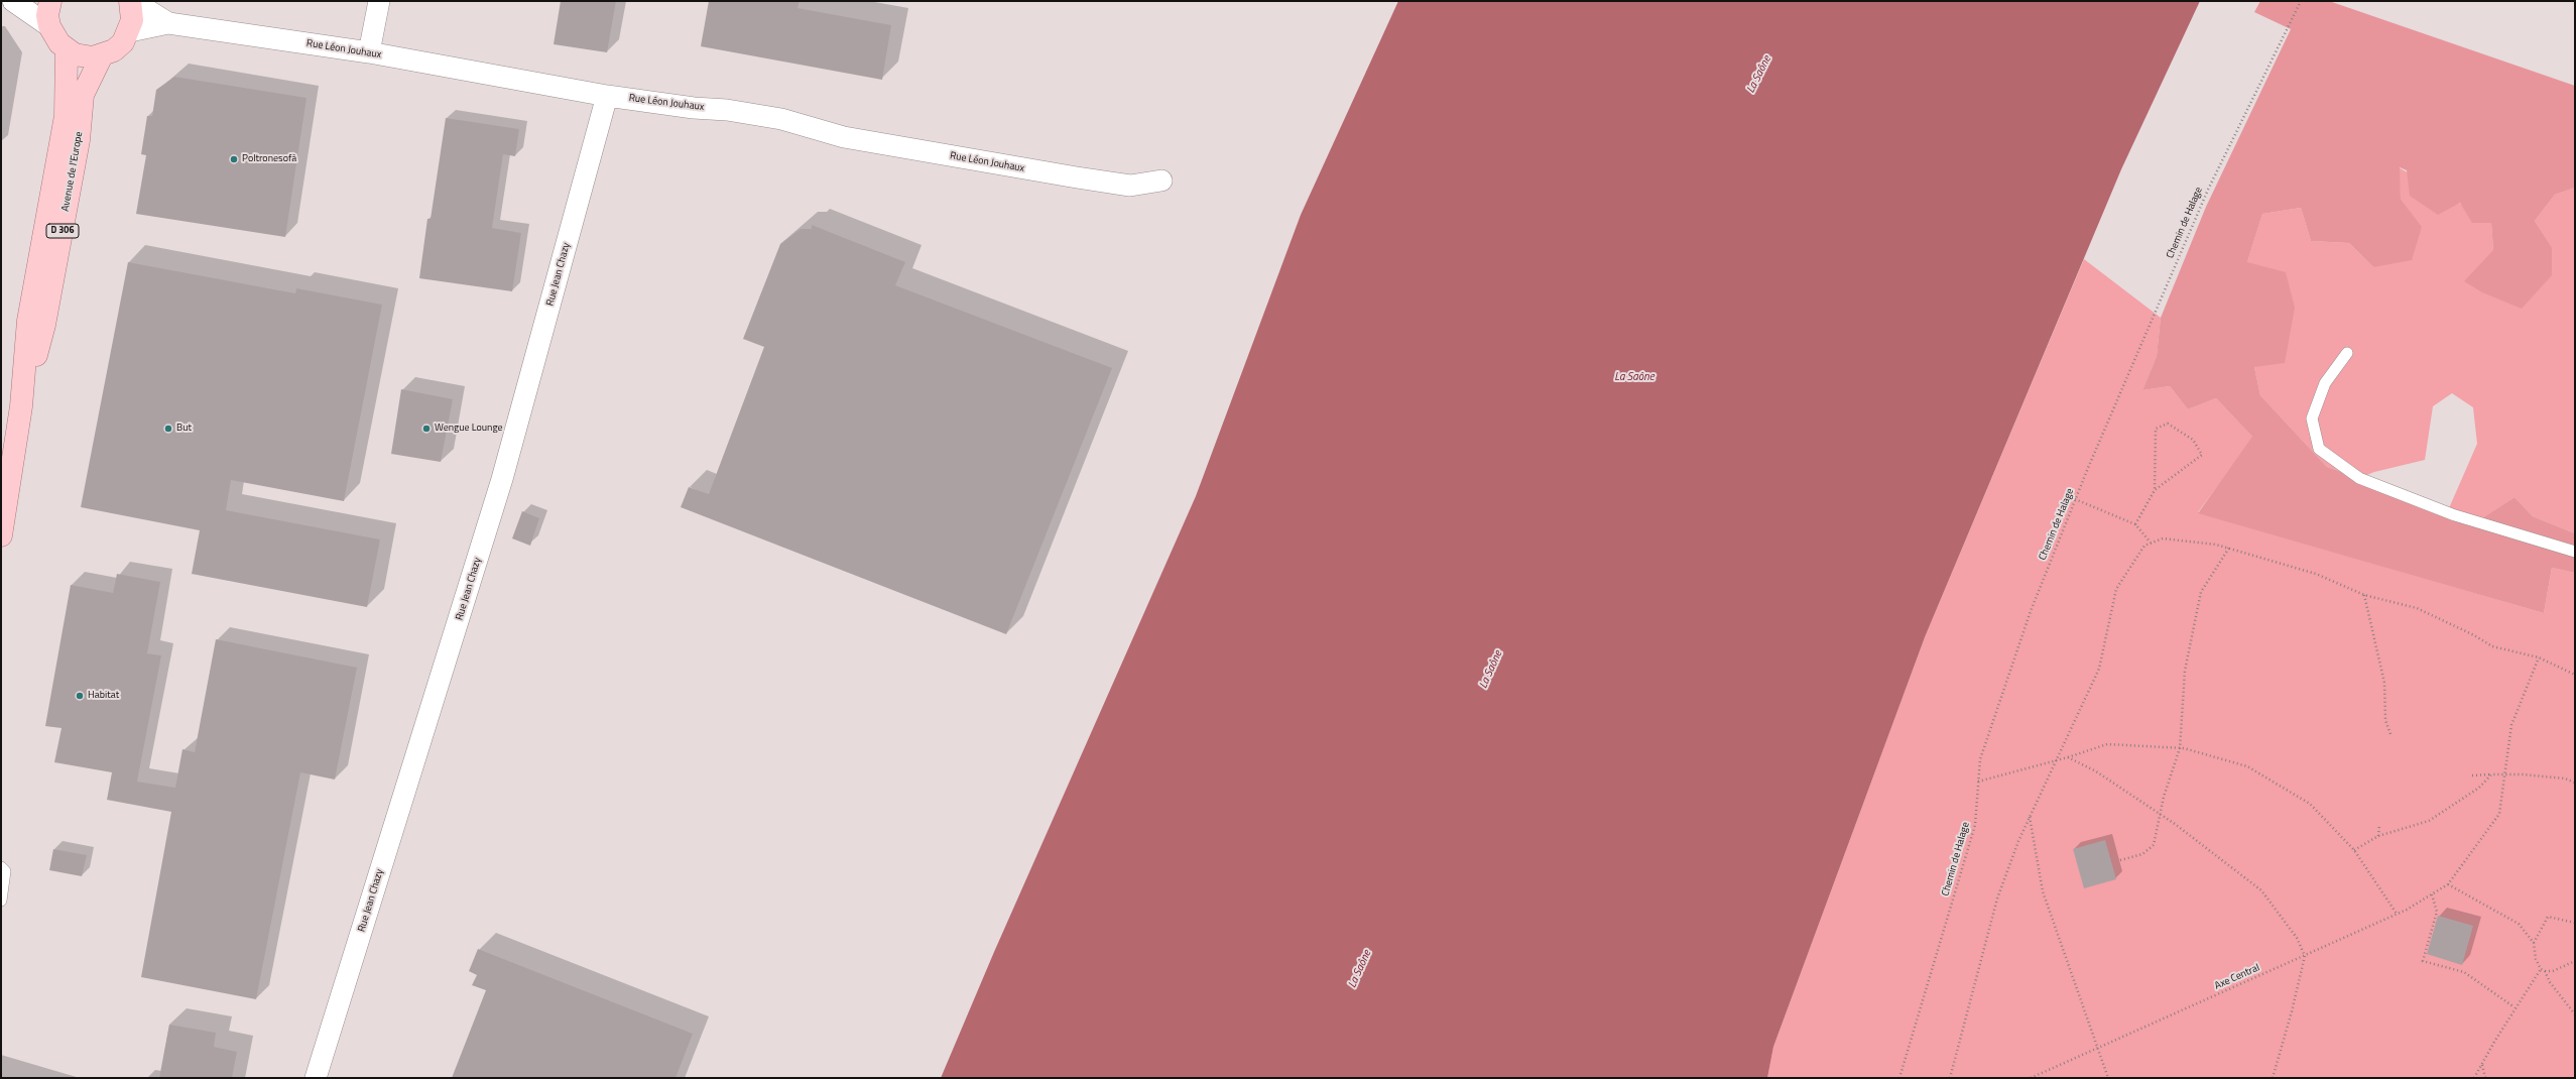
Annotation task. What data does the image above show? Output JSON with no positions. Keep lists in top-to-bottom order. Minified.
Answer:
{"streets":{"main road":["Avenue de l'Europe","D 306"],"street":["Rue Léon Jouhaux","Rue Jean Chazy"],"path":["Chemin de Halage","Axe Central"]},"crossings":[["Rue Léon Jouhaux","Rue Jean Chazy"]],"water":["La Saône"],"places":["Poltronesofà","But","Wengue Lounge","Habitat"]}
